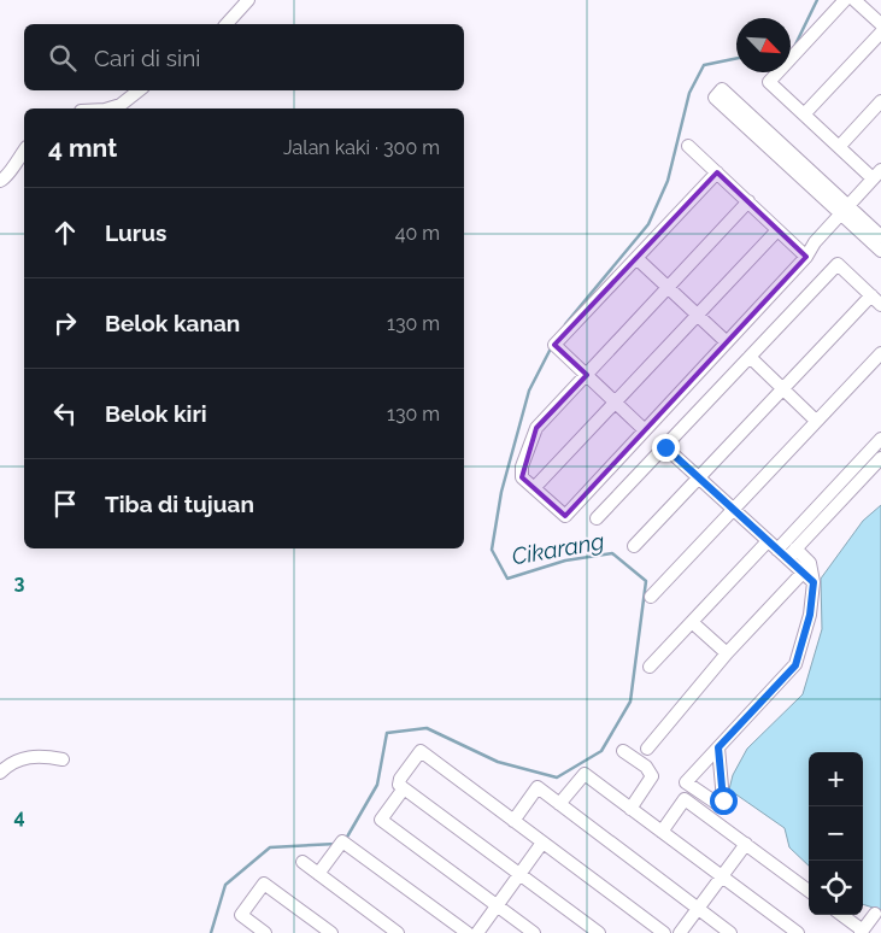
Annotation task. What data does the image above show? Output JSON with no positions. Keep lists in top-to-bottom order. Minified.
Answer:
{"water":["Cikarang"],"north":"bottom right","page":{"search":"Cari di sini","heading":["4 mnt","Jalan kaki · 300 m"],"list":[["Lurus","40 m"],["Belok kanan","130 m"],["Belok kiri","130 m"],"Tiba di tujuan"],"map_buttons":["+","−"]},"grid":{"rows":["3","4"]}}
